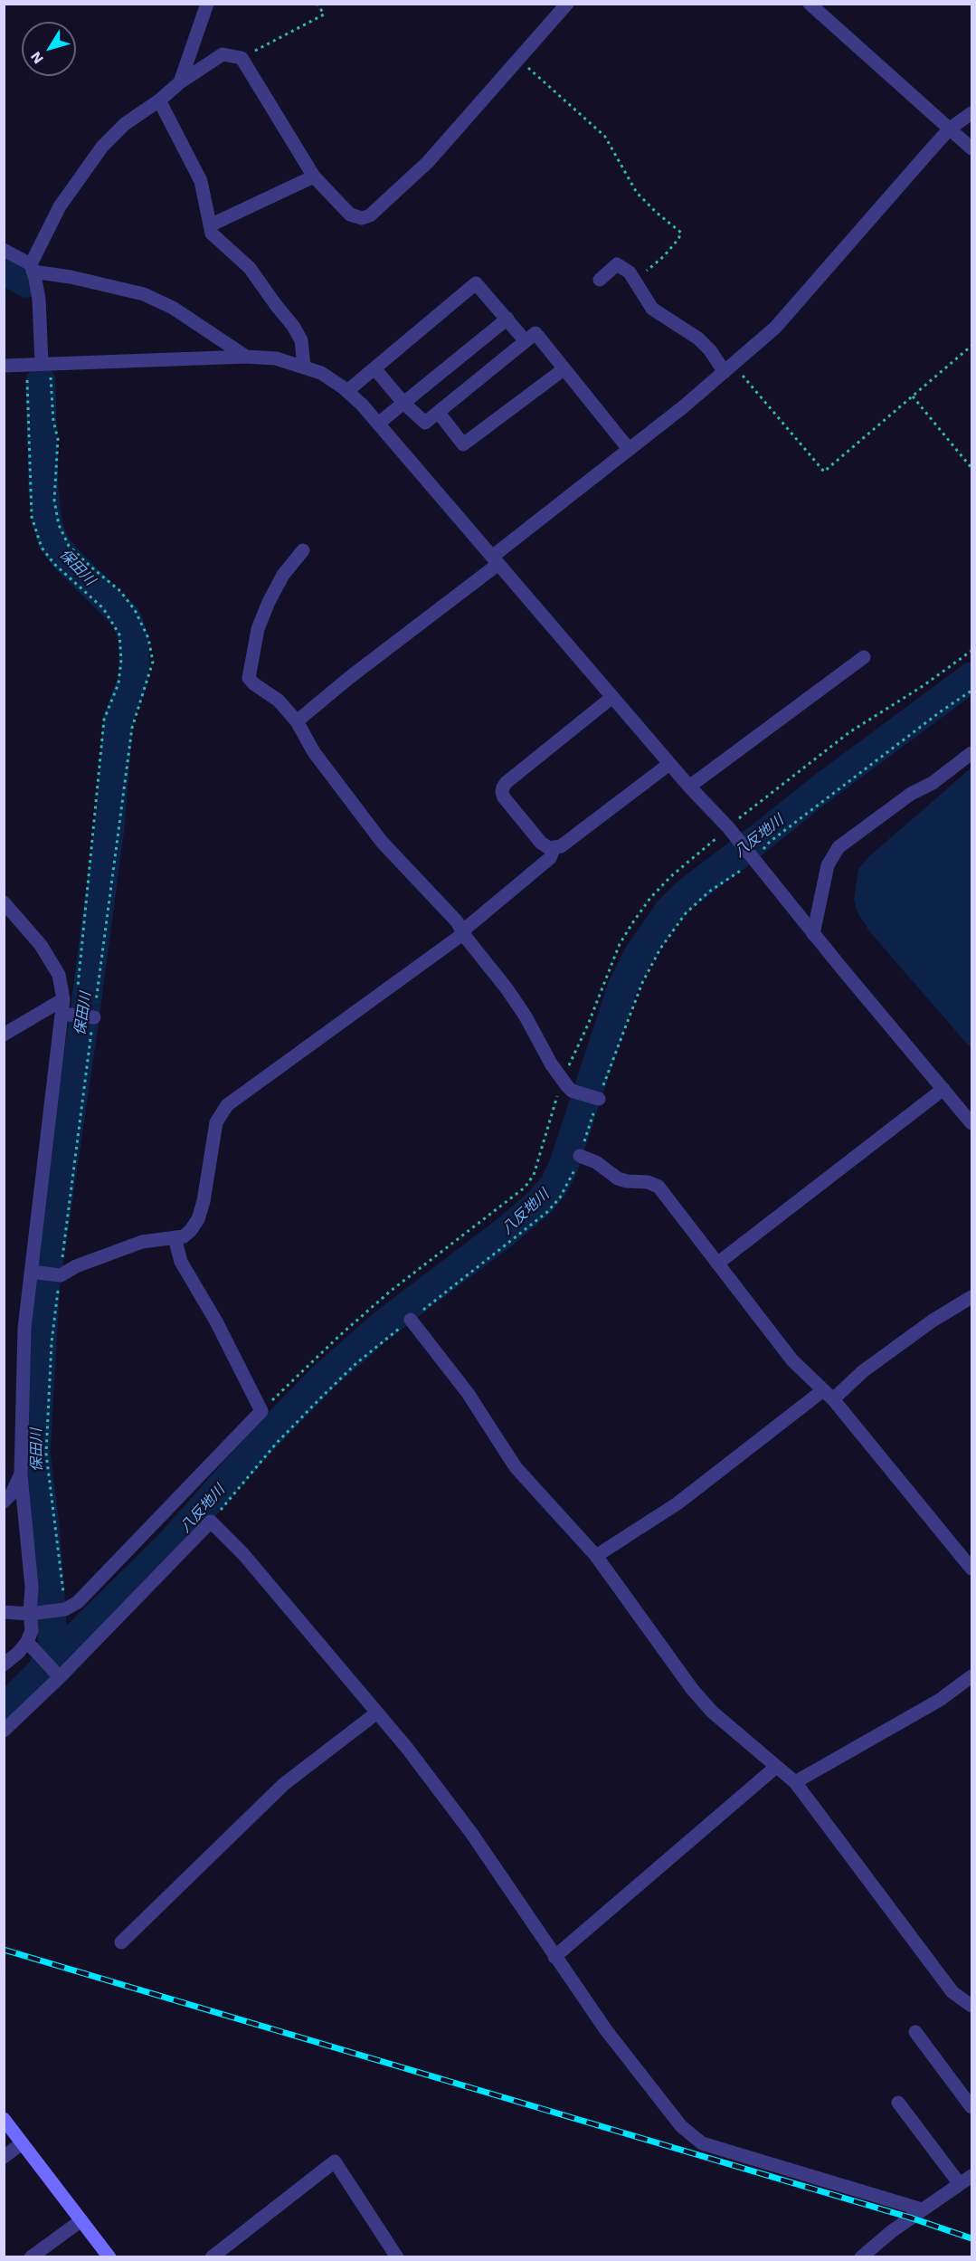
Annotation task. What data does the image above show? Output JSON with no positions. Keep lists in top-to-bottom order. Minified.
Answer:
{"water":["保田川","八反地川"],"north":"bottom left"}
